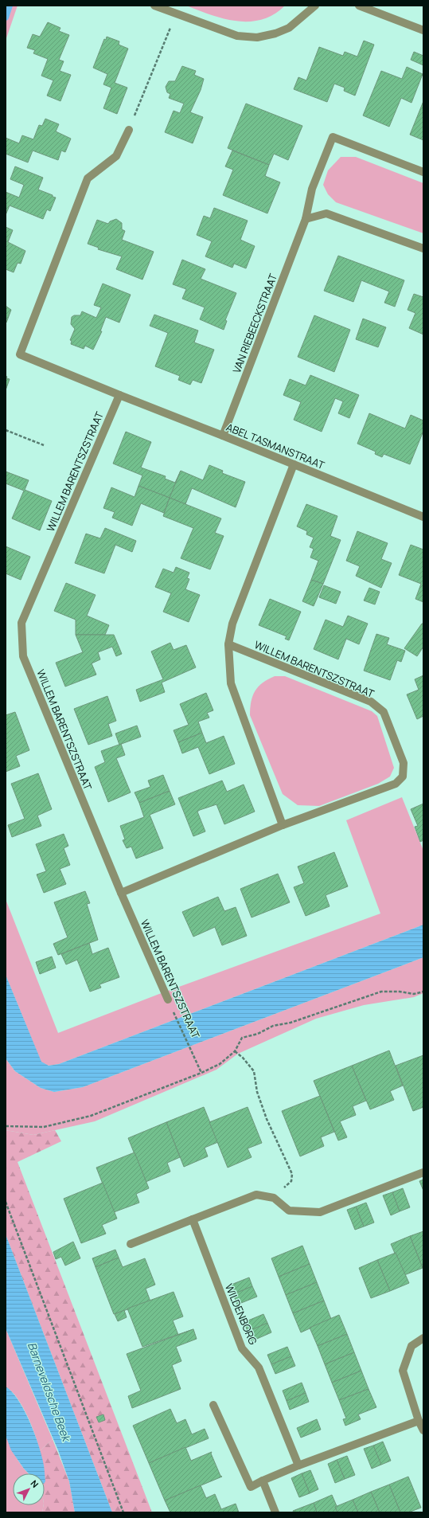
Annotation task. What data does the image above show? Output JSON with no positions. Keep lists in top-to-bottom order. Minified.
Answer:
{"streets":{"street":["VAN RIEBEECKSTRAAT","ABEL TASMANSTRAAT","WILLEM BARENTSZSTRAAT","WILDENBORG"]},"crossings":[["VAN RIEBEECKSTRAAT","ABEL TASMANSTRAAT"],["ABEL TASMANSTRAAT","WILLEM BARENTSZSTRAAT"]],"water":["Barneveldsche Beek"],"north":"top right"}
